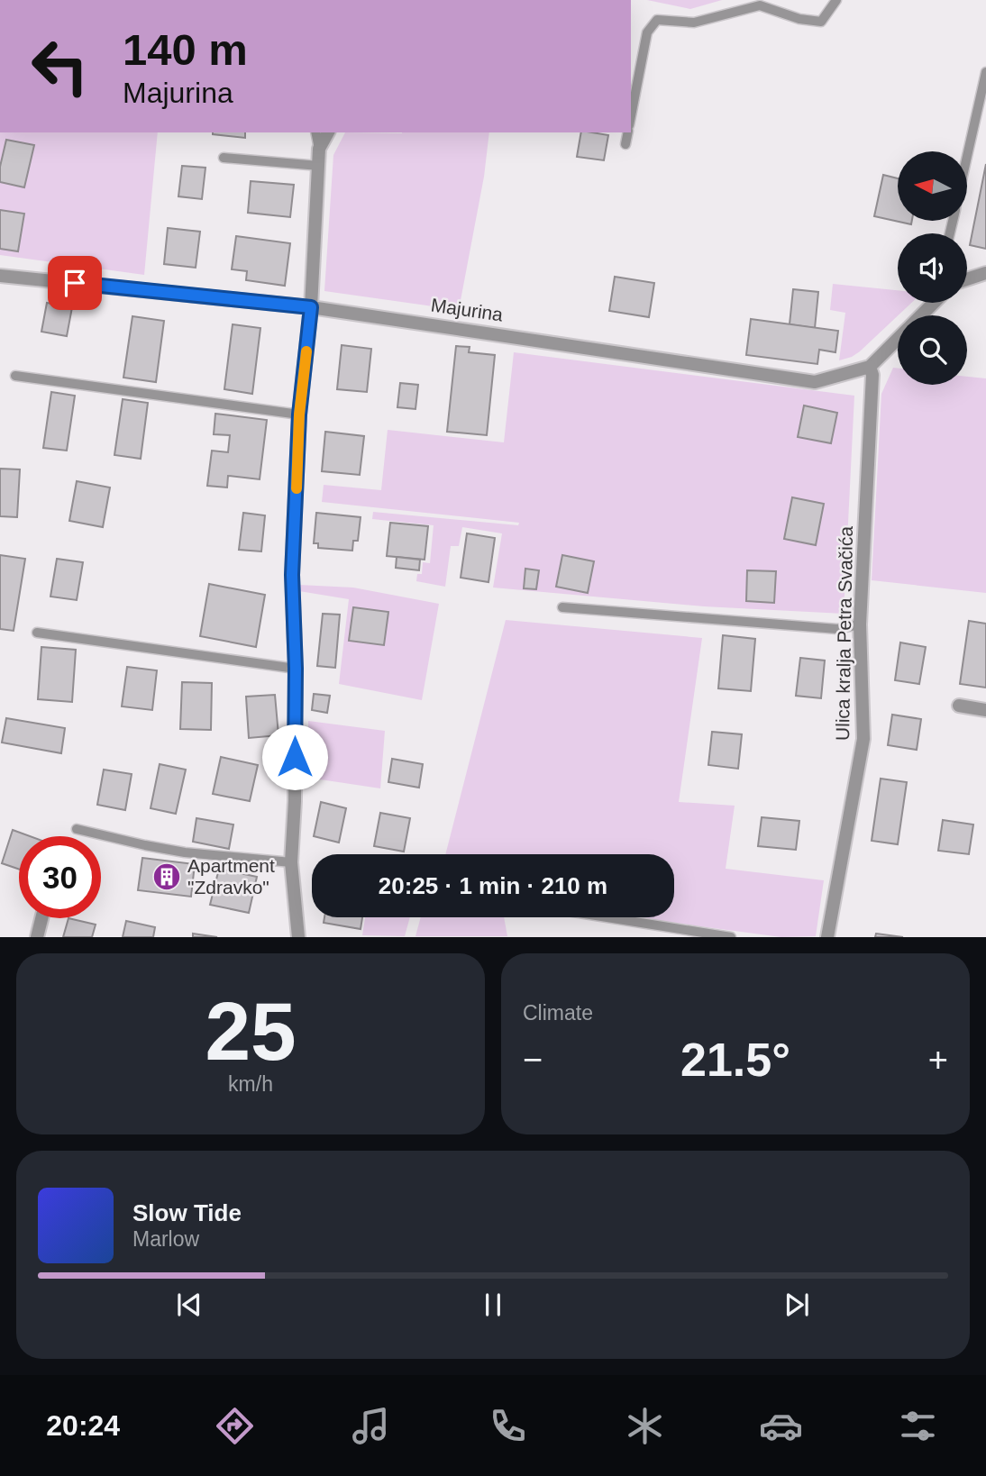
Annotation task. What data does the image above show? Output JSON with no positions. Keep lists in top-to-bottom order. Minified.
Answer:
{"streets":{"street":["Majurina","Ulica kralja Petra Svačića"]},"crossings":[["Majurina","Ulica kralja Petra Svačića"]],"places":{"building":["Apartment \"Zdravko\""]},"north":"left","page":{"turn":["140 m","Majurina"],"limit":"30","trip":"20:25 · 1 min · 210 m","tile":[["25","km/h"],"Climate"],"heat":["−","21.5°","+"],"song":["Slow Tide","Marlow"],"tabs":"20:24"}}
